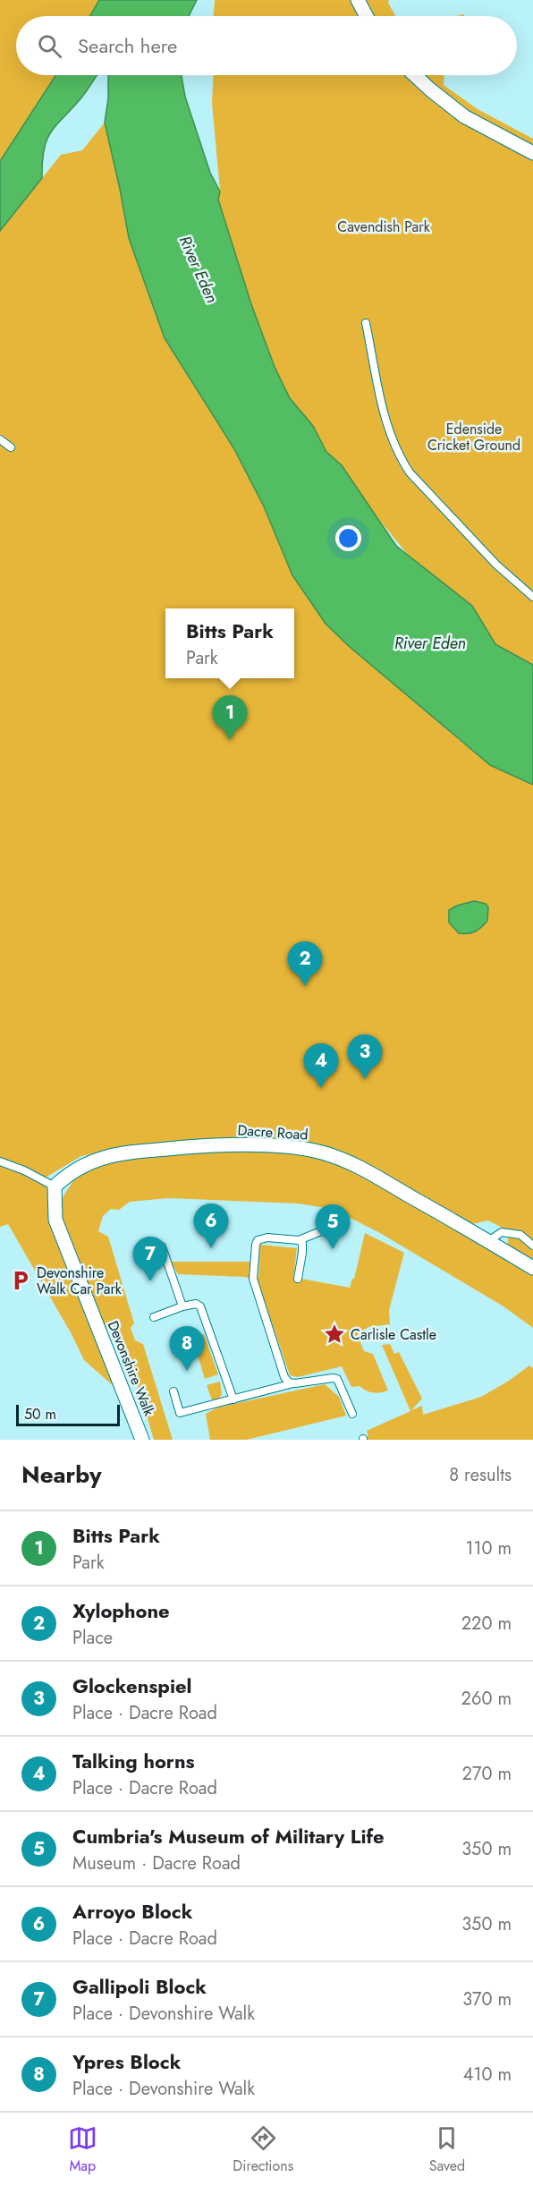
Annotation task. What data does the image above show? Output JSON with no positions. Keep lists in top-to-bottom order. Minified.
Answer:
{"streets":{"street":["Dacre Road","Devonshire Walk"]},"crossings":[["Dacre Road","Devonshire Walk"]],"water":["River Eden"],"parks":["Cavendish Park","Edenside Cricket Ground"],"places":{"parking":["Devonshire Walk Car Park"],"place":["Carlisle Castle"]},"scale_bar":"50 m","page":{"search":"Search here","popup":["Bitts Park","Park"],"pins":["1","2","3","4","6","5","7","8"],"scale":"50 m","heading":["Nearby","8 results"],"list":[{"mark":"1","name":"Bitts Park","note":"Park","value":"110 m"},{"mark":"2","name":"Xylophone","note":"Place","value":"220 m"},{"mark":"3","name":"Glockenspiel","note":"Place · Dacre Road","value":"260 m"},{"mark":"4","name":"Talking horns","note":"Place · Dacre Road","value":"270 m"},{"mark":"5","name":"Cumbria's Museum of Military Life","note":"Museum · Dacre Road","value":"350 m"},{"mark":"6","name":"Arroyo Block","note":"Place · Dacre Road","value":"350 m"},{"mark":"7","name":"Gallipoli Block","note":"Place · Devonshire Walk","value":"370 m"},{"mark":"8","name":"Ypres Block","note":"Place · Devonshire Walk","value":"410 m"}],"nav":["Map","Directions","Saved"]}}
